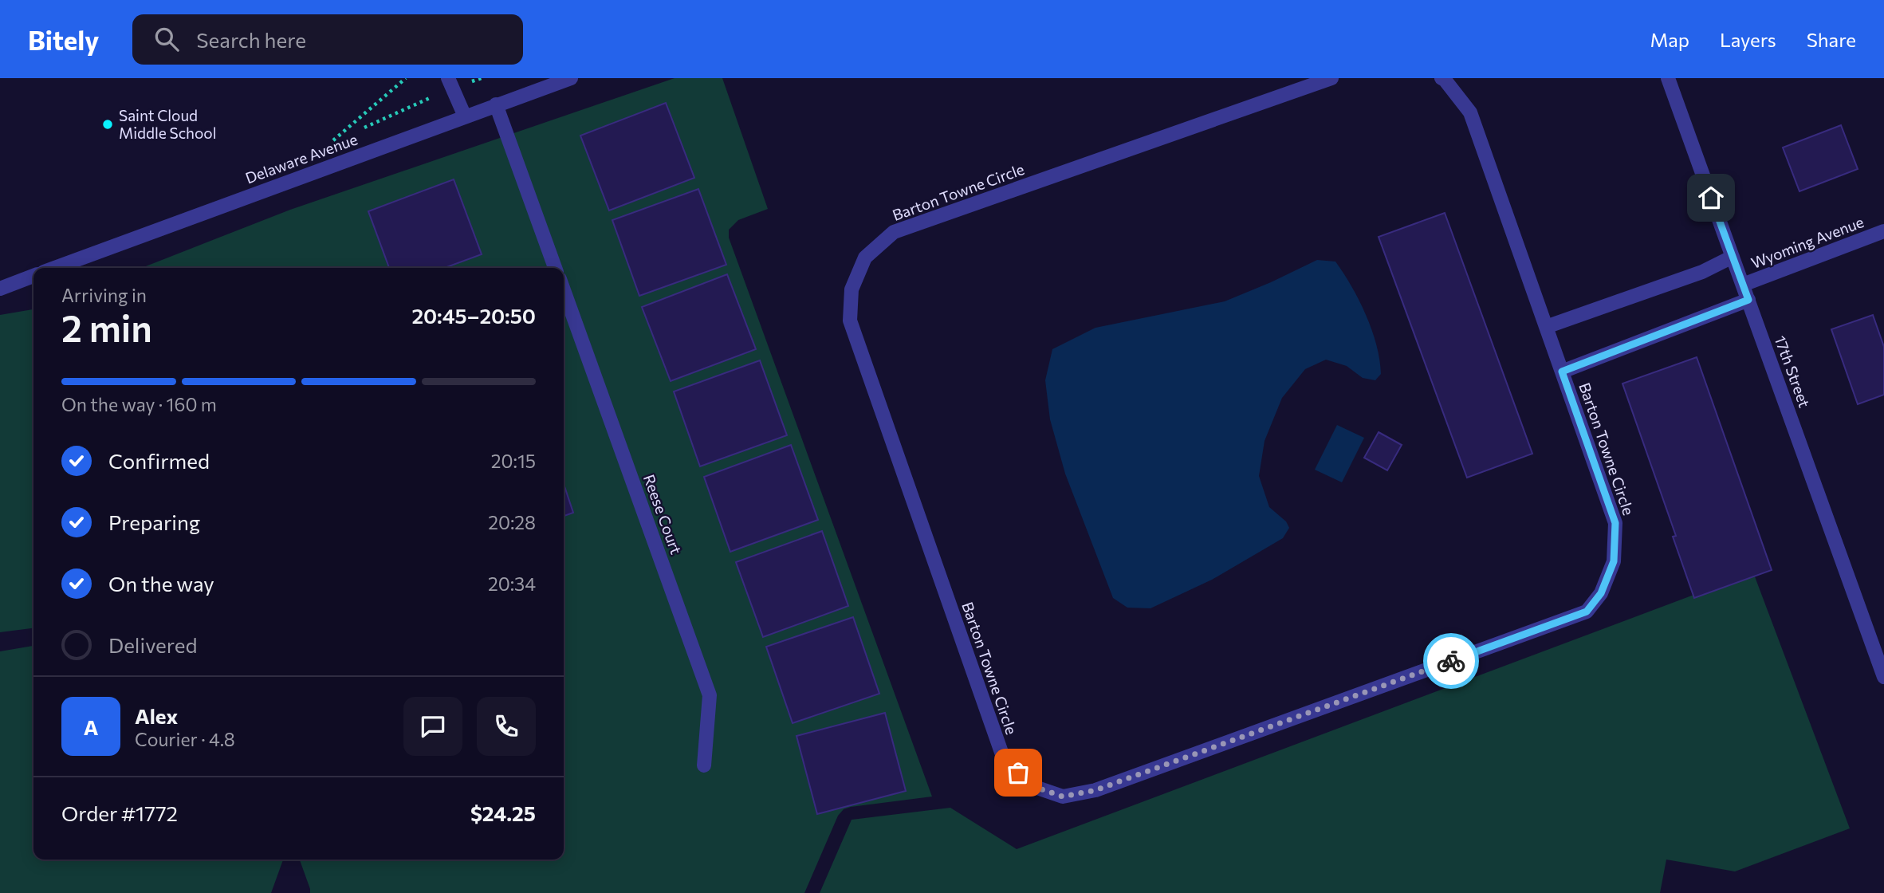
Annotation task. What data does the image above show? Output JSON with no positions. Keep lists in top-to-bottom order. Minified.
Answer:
{"streets":{"street":["Delaware Avenue","Barton Towne Circle","Wyoming Avenue","17th Street","Reese Court"]},"crossings":[["Barton Towne Circle","17th Street"],["Wyoming Avenue","17th Street"]],"places":["Saint Cloud Middle School"],"page":{"header":"Bitely","search":"Search here","nav":["Map","Layers","Share"],"heading":["2 min","Arriving in","20:45–20:50"],"panel":["Alex","Courier · 4.8","Order #1772","$24.25"],"bar":"On the way · 160 m","list":[["Confirmed","20:15"],["Preparing","20:28"],["On the way","20:34"],"Delivered"],"round":"A"}}
